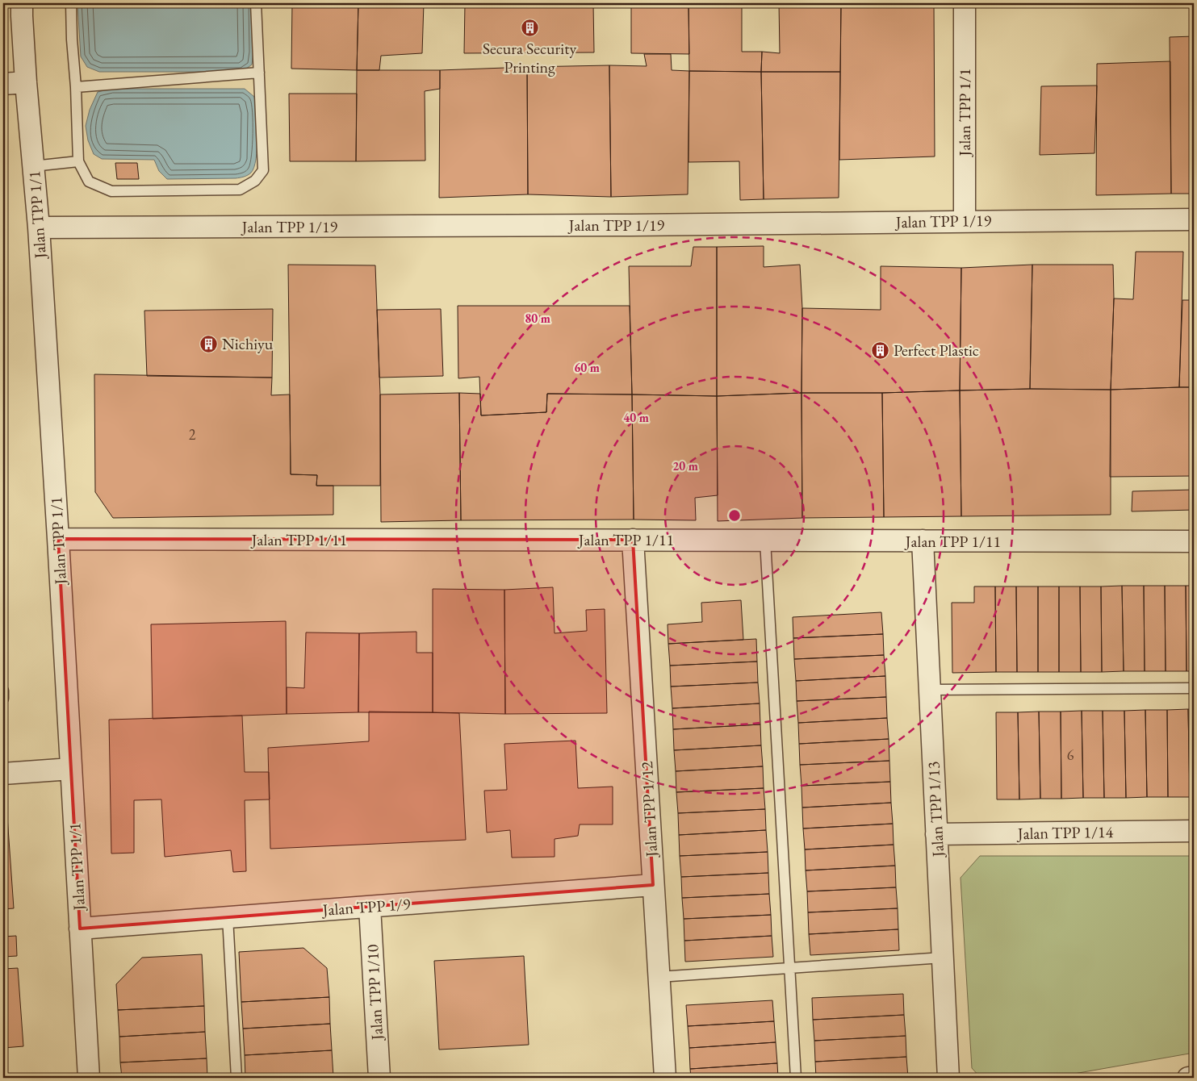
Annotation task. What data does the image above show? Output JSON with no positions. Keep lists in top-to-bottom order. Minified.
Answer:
{"streets":{"street":["Jalan TPP 1/1","Jalan TPP 1/19","Jalan TPP 1/11","Jalan TPP 1/12","Jalan TPP 1/13","Jalan TPP 1/14","Jalan TPP 1/9","Jalan TPP 1/10"]},"crossings":[["Jalan TPP 1/1","Jalan TPP 1/19"],["Jalan TPP 1/1","Jalan TPP 1/11"],["Jalan TPP 1/1","Jalan TPP 1/9"],["Jalan TPP 1/11","Jalan TPP 1/12"],["Jalan TPP 1/11","Jalan TPP 1/13"],["Jalan TPP 1/12","Jalan TPP 1/9"],["Jalan TPP 1/13","Jalan TPP 1/14"],["Jalan TPP 1/9","Jalan TPP 1/10"]],"places":{"building":["Secura Security Printing","Nichiyu","Perfect Plastic"]},"house_numbers":["2","6"],"rings":["80 m","60 m","40 m","20 m"]}
